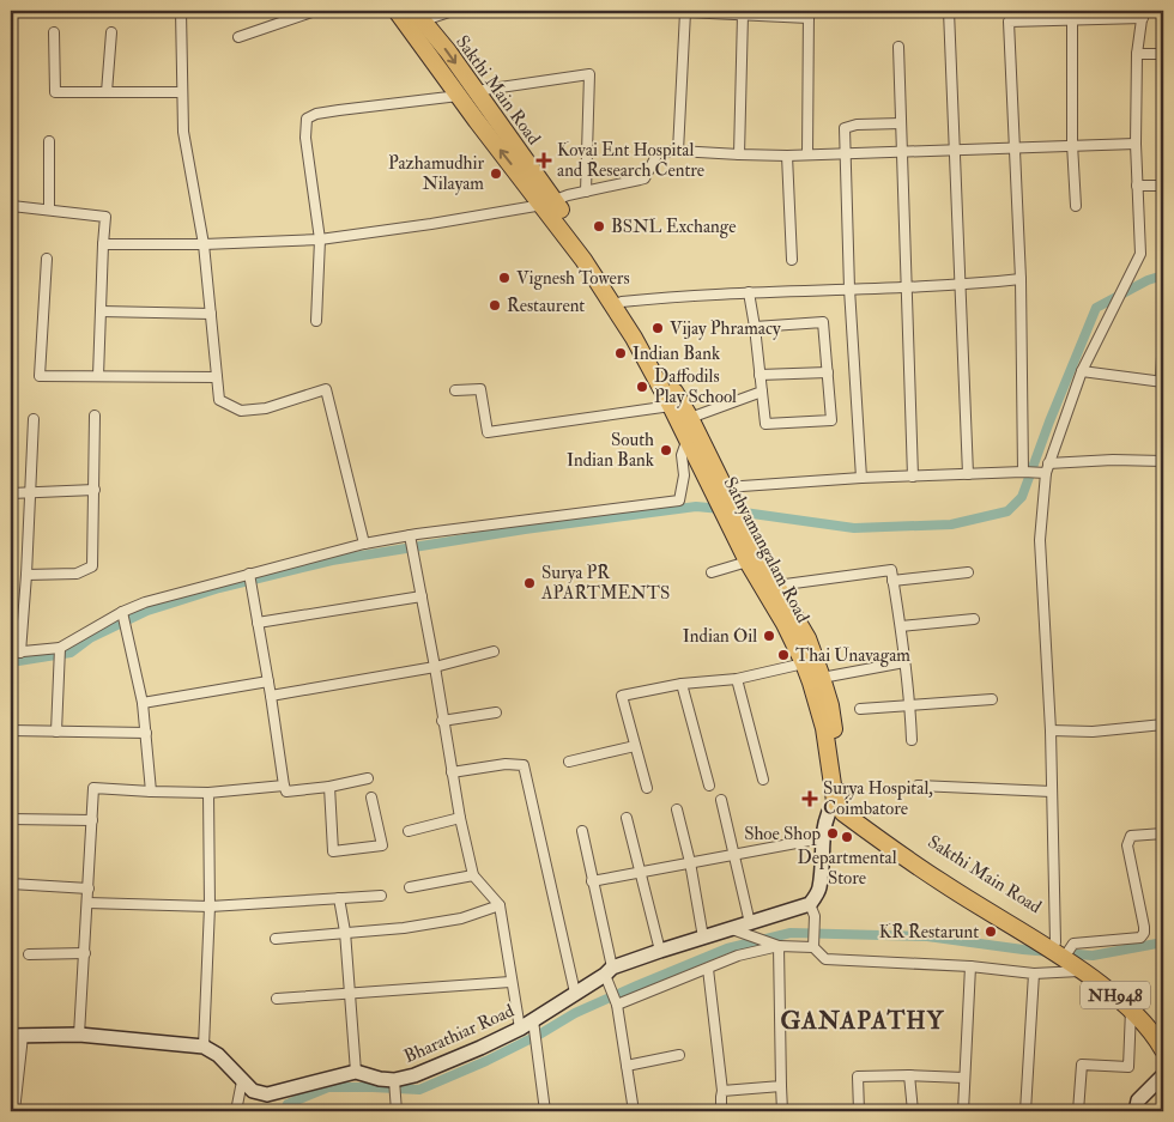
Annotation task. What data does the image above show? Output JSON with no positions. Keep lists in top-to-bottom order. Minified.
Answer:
{"streets":{"highway":["Sakthi Main Road","Sathyamangalam Road","NH948"],"main road":["Bharathiar Road"]},"crossings":[["Sakthi Main Road","Sathyamangalam Road"],["Sakthi Main Road","NH948"],["Sathyamangalam Road","NH948"]],"districts":["GANAPATHY"],"places":{"health":["Kovai Ent Hospital and Research Centre","Surya Hospital, Coimbatore"],"other":["Pazhamudhir Nilayam","BSNL Exchange","Vignesh Towers","Restaurent","Vijay Phramacy","Indian Bank","Daffodils Play School","South Indian Bank","Surya PR APARTMENTS","Indian Oil","Thai Unavagam","Shoe Shop","Departmental Store","KR Restarunt"]}}
